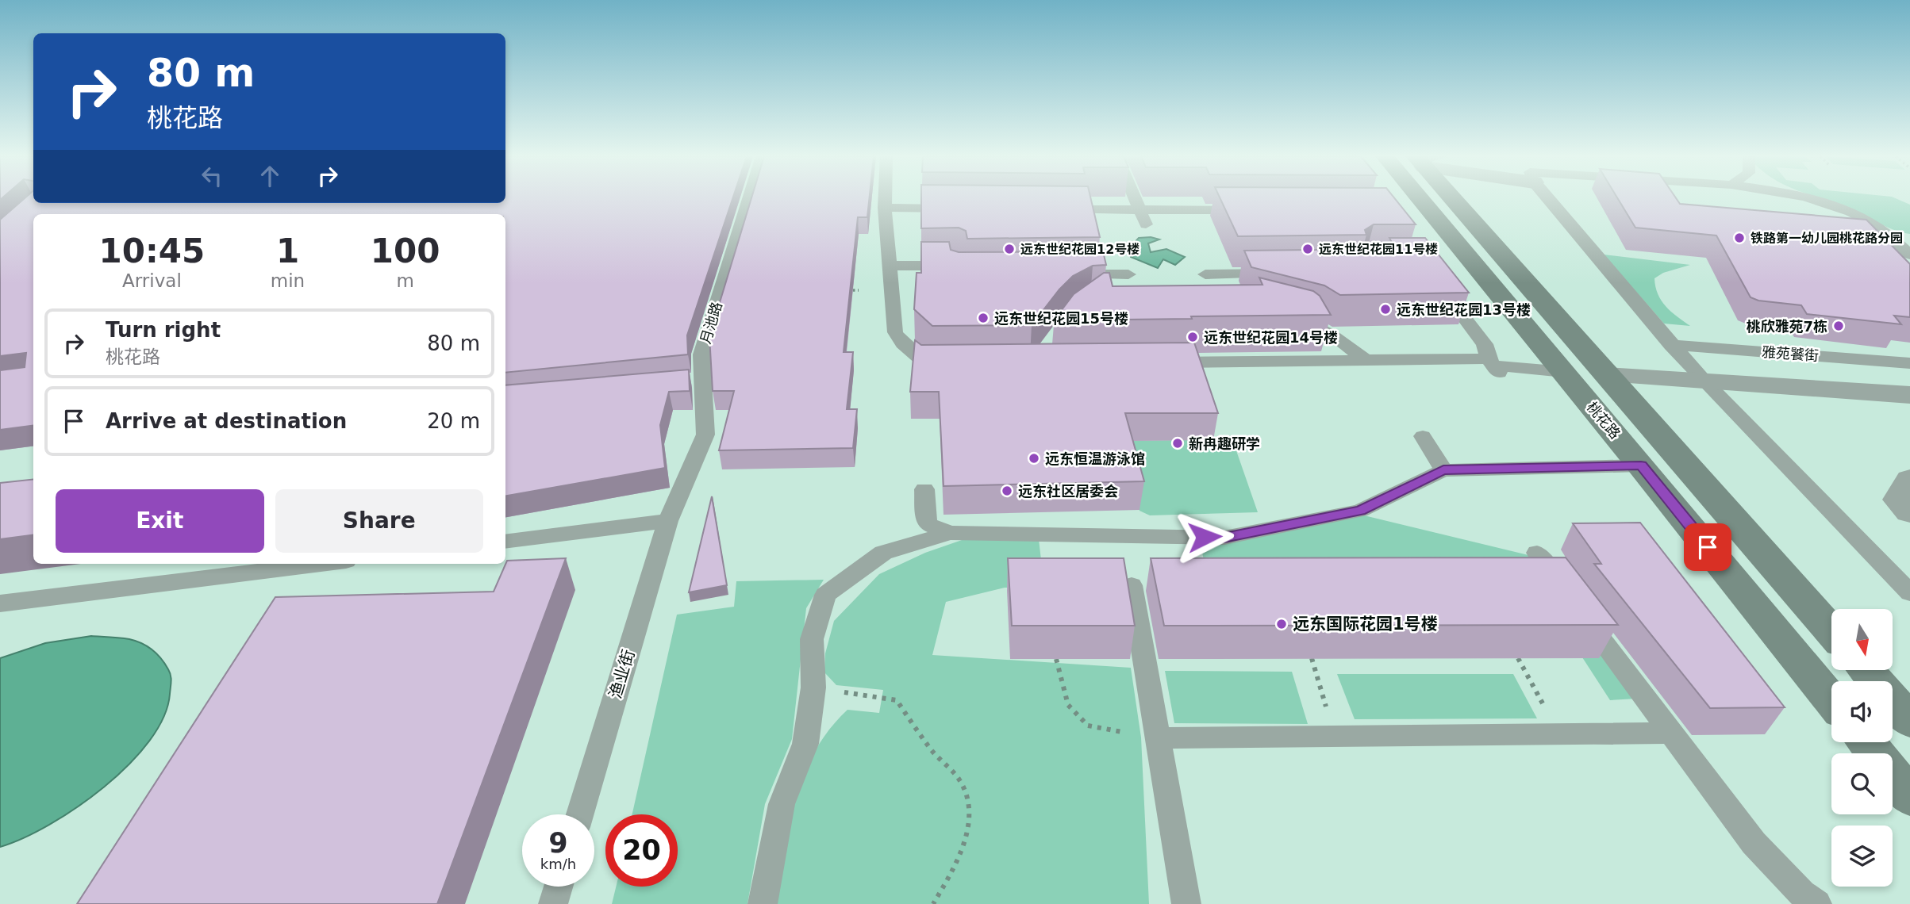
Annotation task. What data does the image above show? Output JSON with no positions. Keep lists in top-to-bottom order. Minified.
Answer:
{"streets":{"main road":["桃花路"],"lane":["月池路","雅苑饕街","渔业街"]},"crossings":[["月池路","渔业街"]],"places":["铁路第一幼儿园桃花路分园","远东世纪花园12号楼","远东世纪花园11号楼","远东世纪花园13号楼","远东世纪花园15号楼","桃欣雅苑7栋","远东世纪花园14号楼","新冉趣研学","远东恒温游泳馆","远东社区居委会","远东国际花园1号楼"],"north":"bottom","page":{"turn":["80 m","桃花路"],"eta":["10:45","Arrival","1","min","100","m"],"list":[{"name":"Turn right","note":"桃花路","value":"80 m"},{"name":"Arrive at destination","value":"20 m"}],"buttons":["Exit","Share"],"speed":"9 km/h","limit":"20"}}
